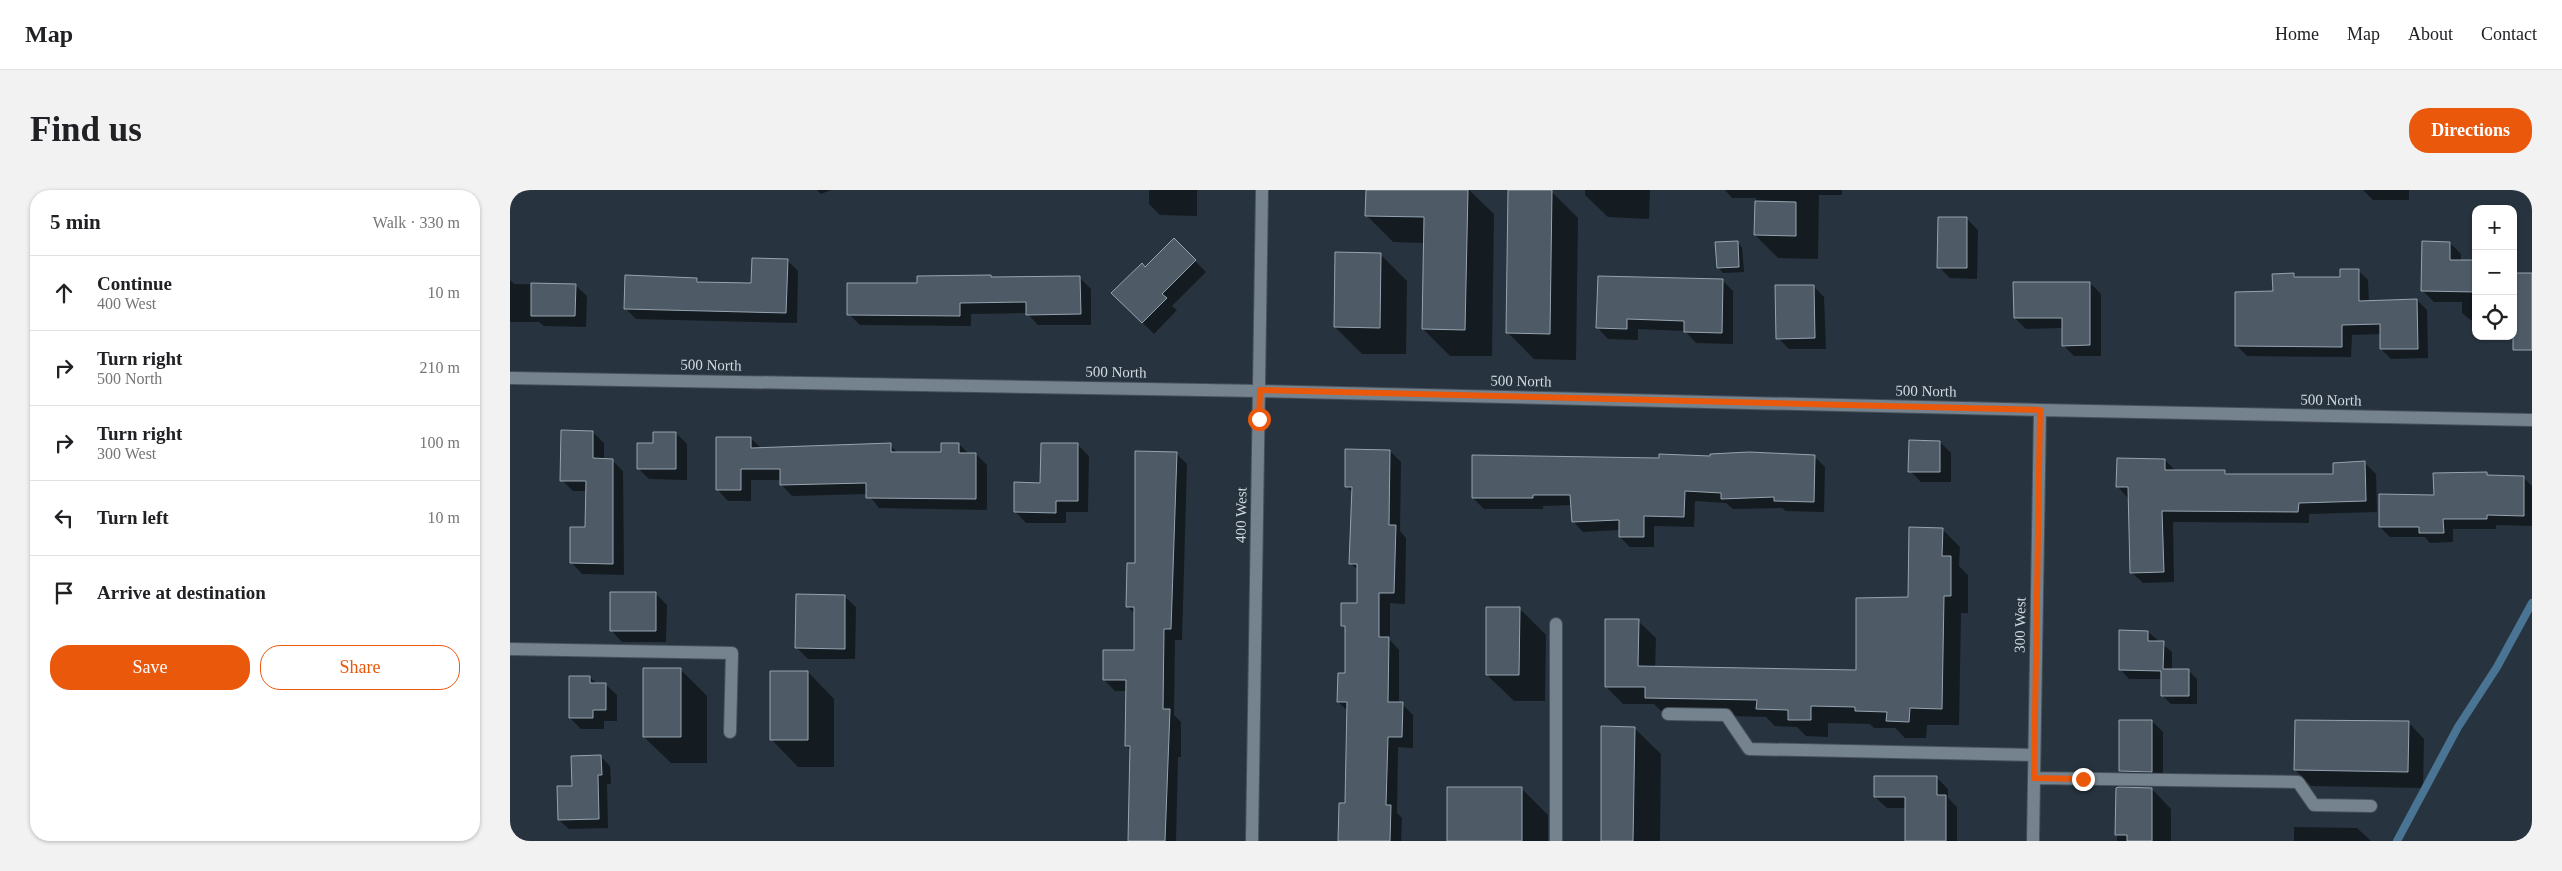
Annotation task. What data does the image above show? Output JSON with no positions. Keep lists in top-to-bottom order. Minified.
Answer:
{"streets":{"street":["500 North","400 West","300 West"]},"crossings":[["500 North","400 West"],["500 North","300 West"]],"page":{"header":"Map","nav":["Home","Map","About","Contact"],"buttons":["Directions",["Save","Share"]],"title":"Find us","heading":["5 min","Walk · 330 m"],"map_buttons":["+","−"],"list":[["Continue","400 West","10 m"],["Turn right","500 North","210 m"],["Turn right","300 West","100 m"],["Turn left","10 m"],"Arrive at destination"]}}
